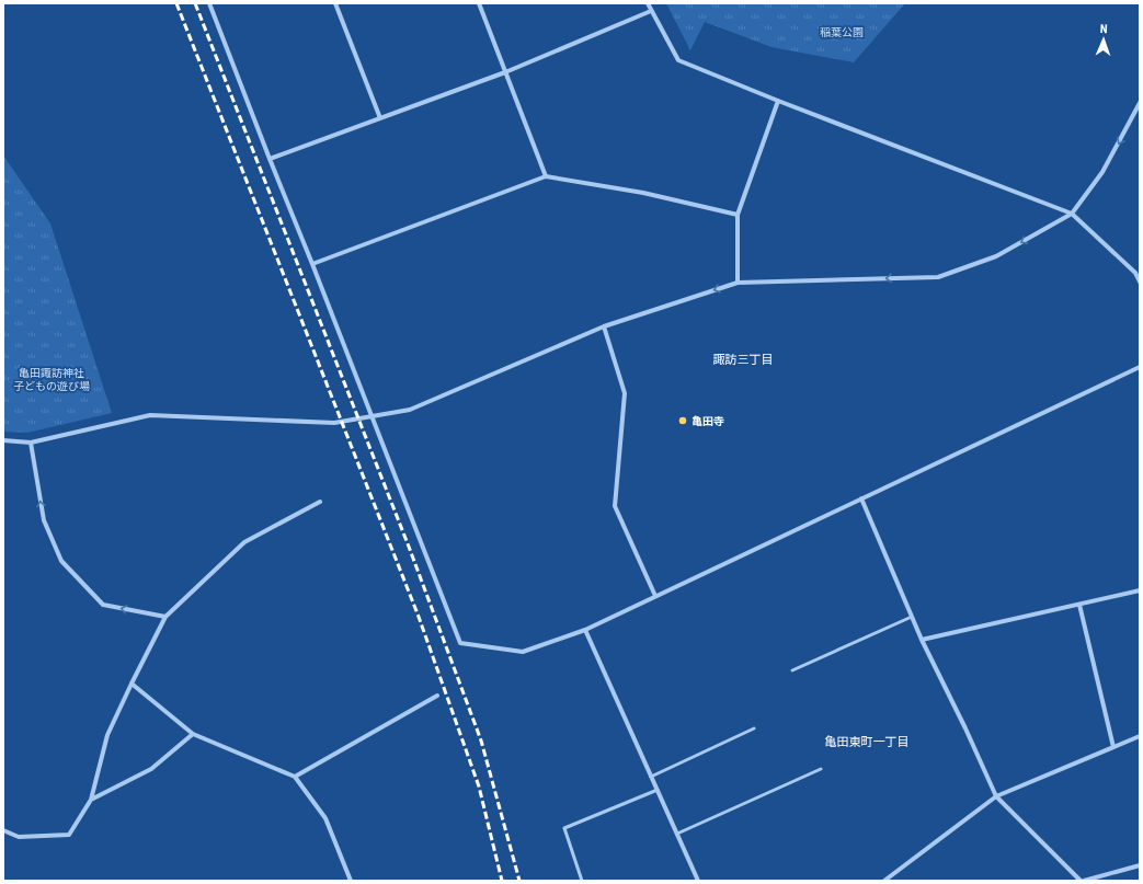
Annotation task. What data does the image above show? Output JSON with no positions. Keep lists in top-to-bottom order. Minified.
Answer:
{"districts":["諏訪三丁目","亀田東町一丁目"],"parks":["稲葉公園","亀田諏訪神社 子どもの遊び場"],"places":["亀田寺"],"north":"top"}
